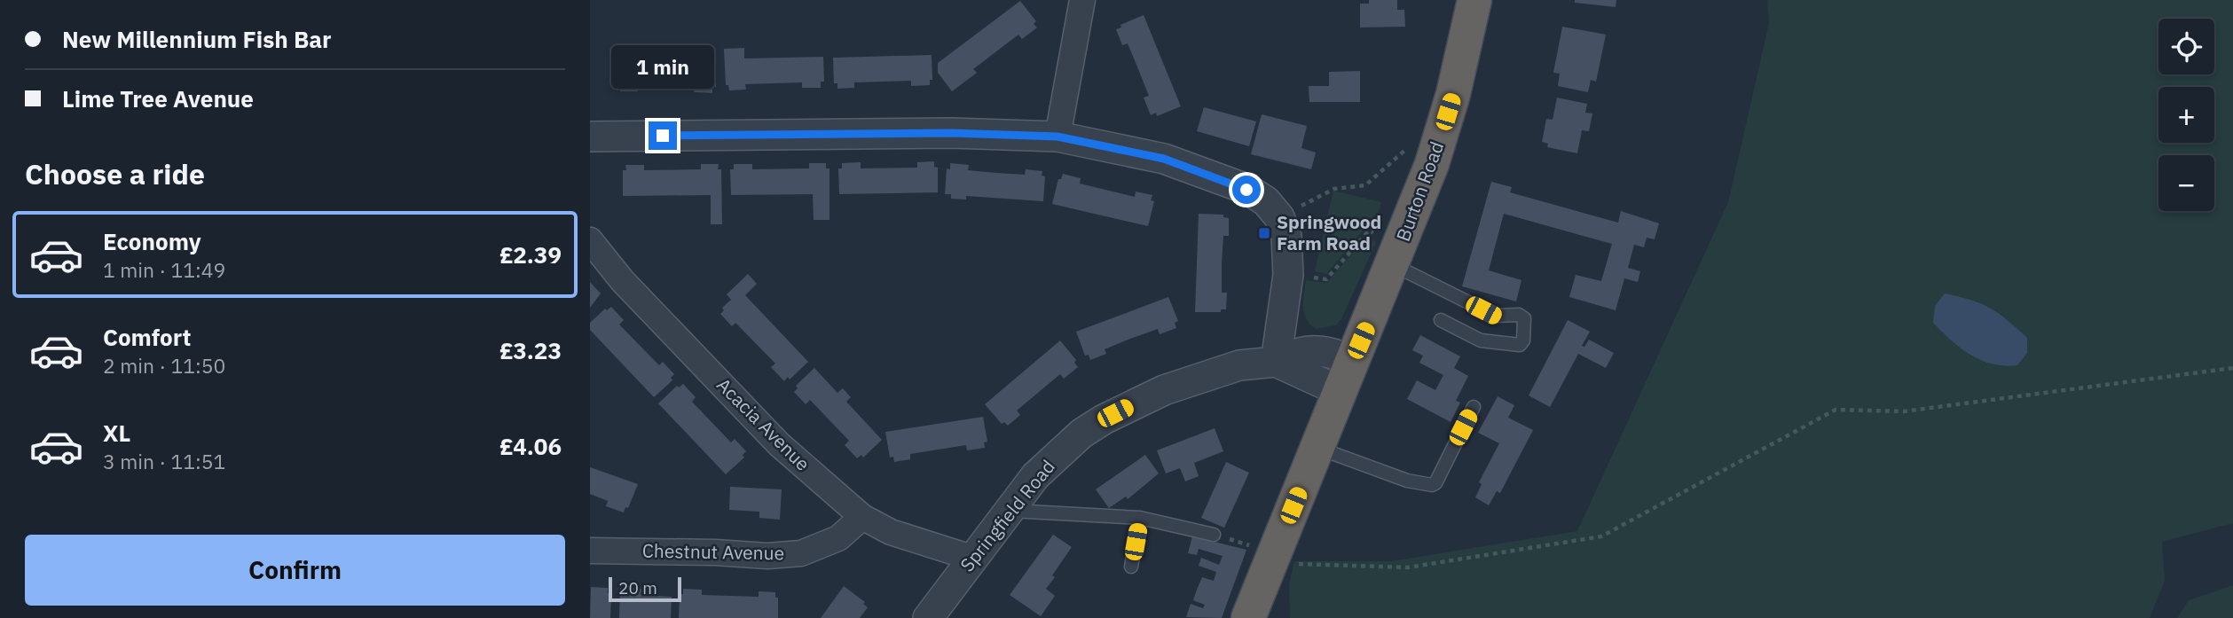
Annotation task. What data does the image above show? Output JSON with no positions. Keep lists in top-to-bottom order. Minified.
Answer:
{"streets":{"highway":["Burton Road"],"street":["Acacia Avenue","Springfield Road","Chestnut Avenue"]},"crossings":[["Burton Road","Springfield Road"],["Acacia Avenue","Springfield Road"],["Acacia Avenue","Chestnut Avenue"]],"places":{"transit":["Springwood Farm Road"]},"scale_bar":"20 m","page":{"banner":["New Millennium Fish Bar","Lime Tree Avenue"],"map_buttons":["+","−"],"bubble":"1 min","heading":"Choose a ride","list":[{"name":"Economy","note":"1 min · 11:49","value":"£2.39"},{"name":"Comfort","note":"2 min · 11:50","value":"£3.23"},{"name":"XL","note":"3 min · 11:51","value":"£4.06"}],"buttons":"Confirm","scale":"20 m"}}
